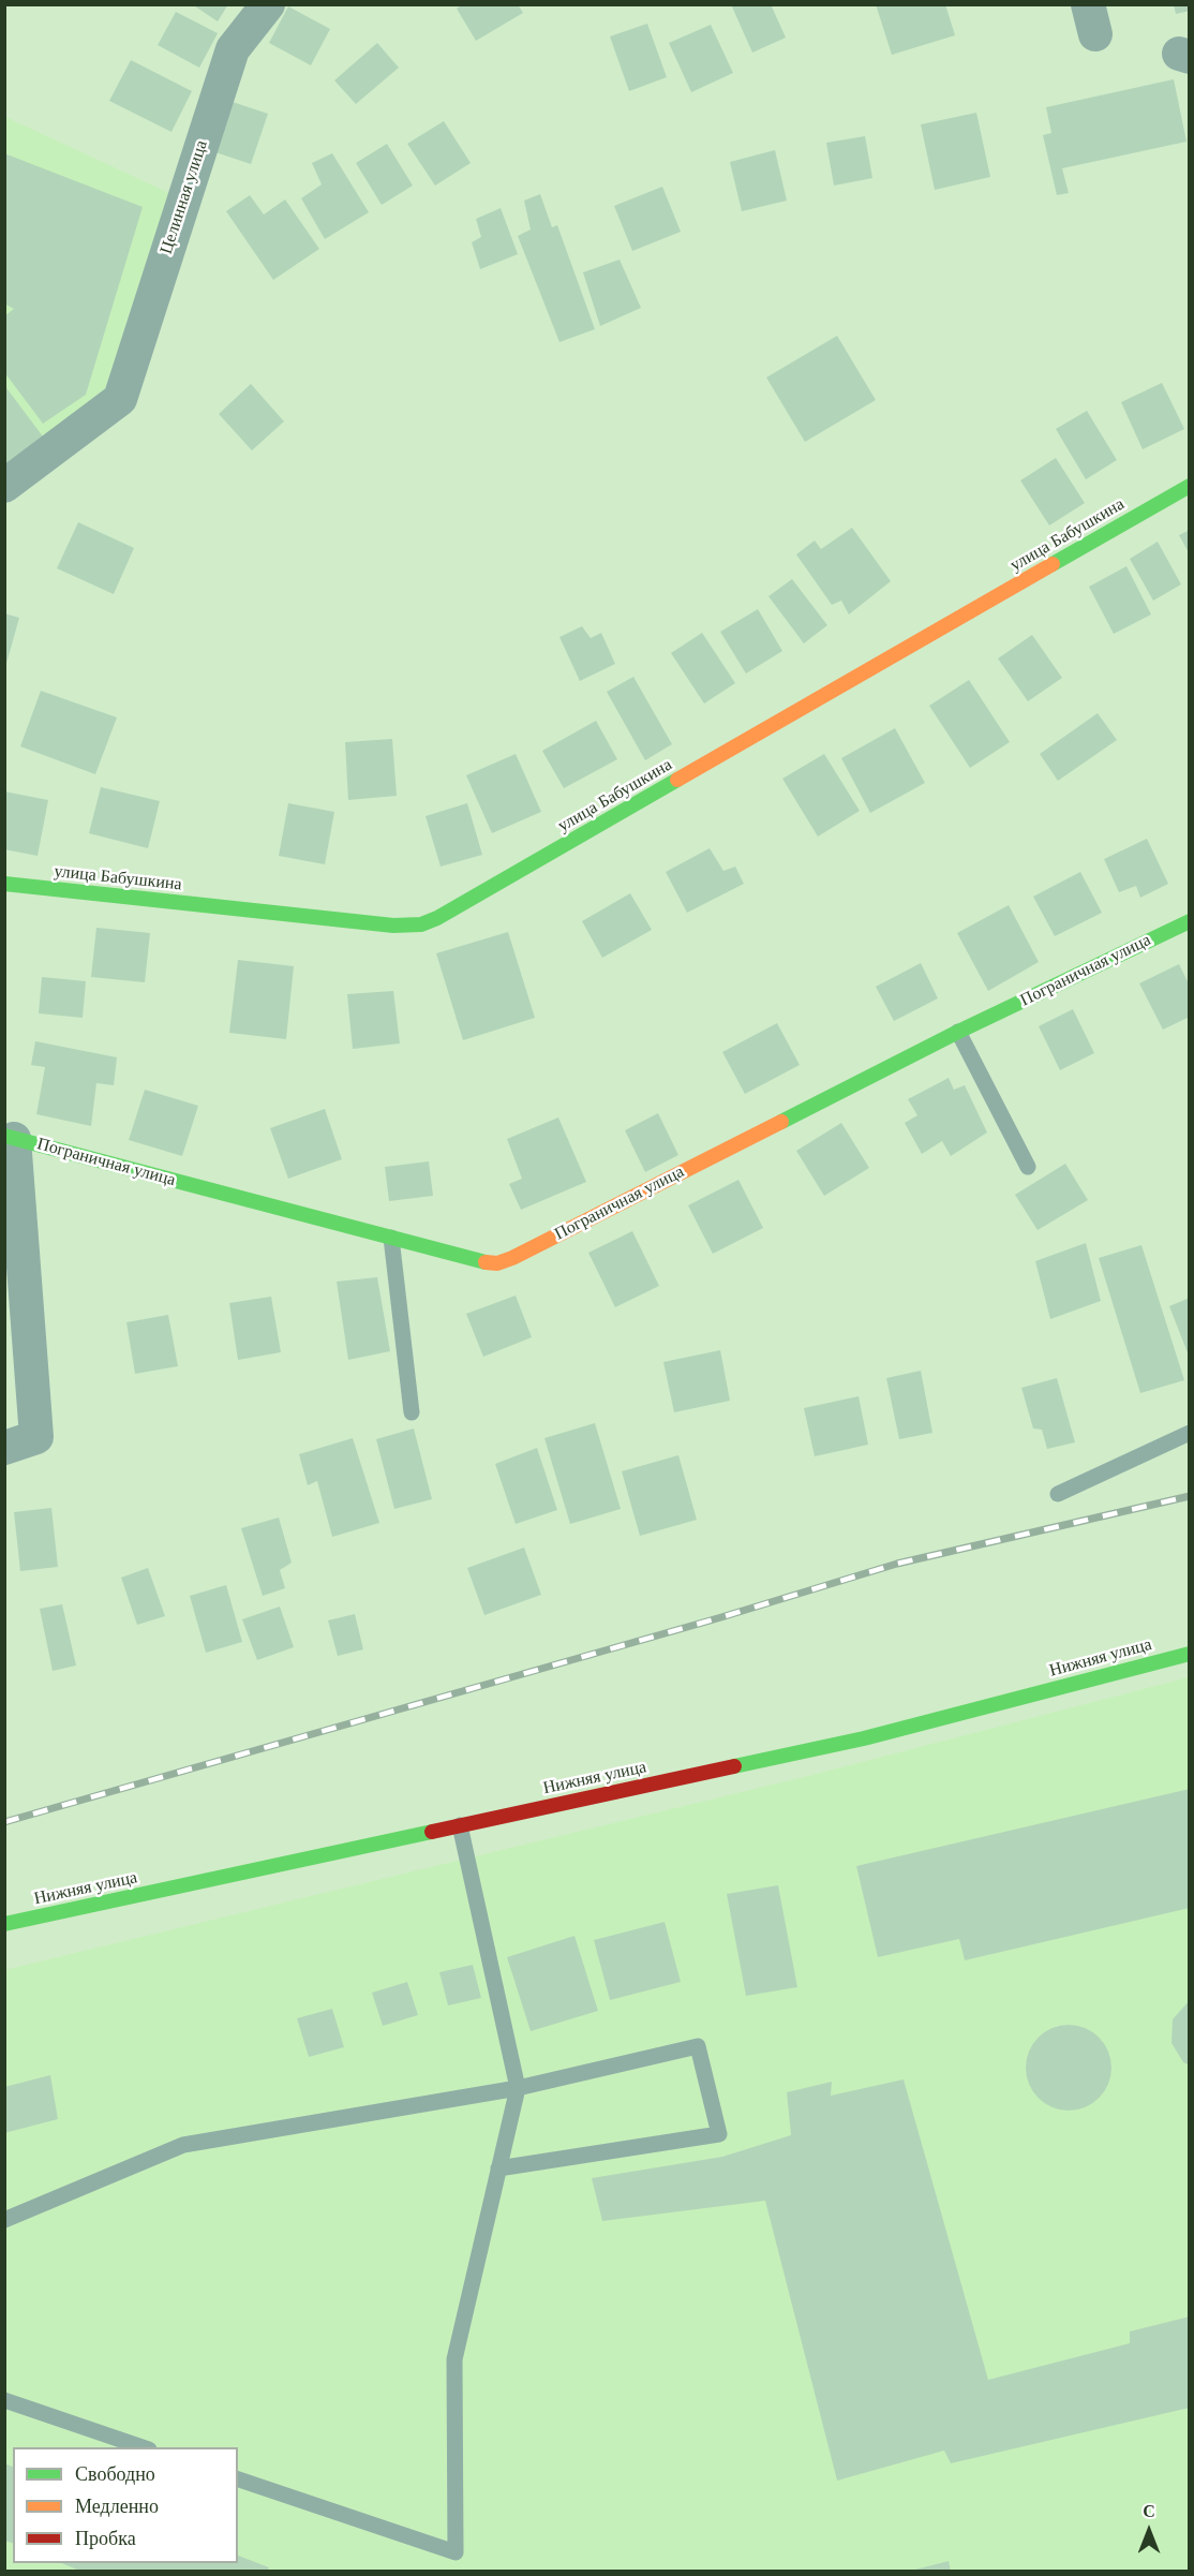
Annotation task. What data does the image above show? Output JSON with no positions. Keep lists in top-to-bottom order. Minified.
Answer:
{"streets":{"street":["Целинная улица","улица Бабушкина","Пограничная улица","Нижняя улица"]},"legend":["Свободно","Медленно","Пробка"],"north":"top"}
